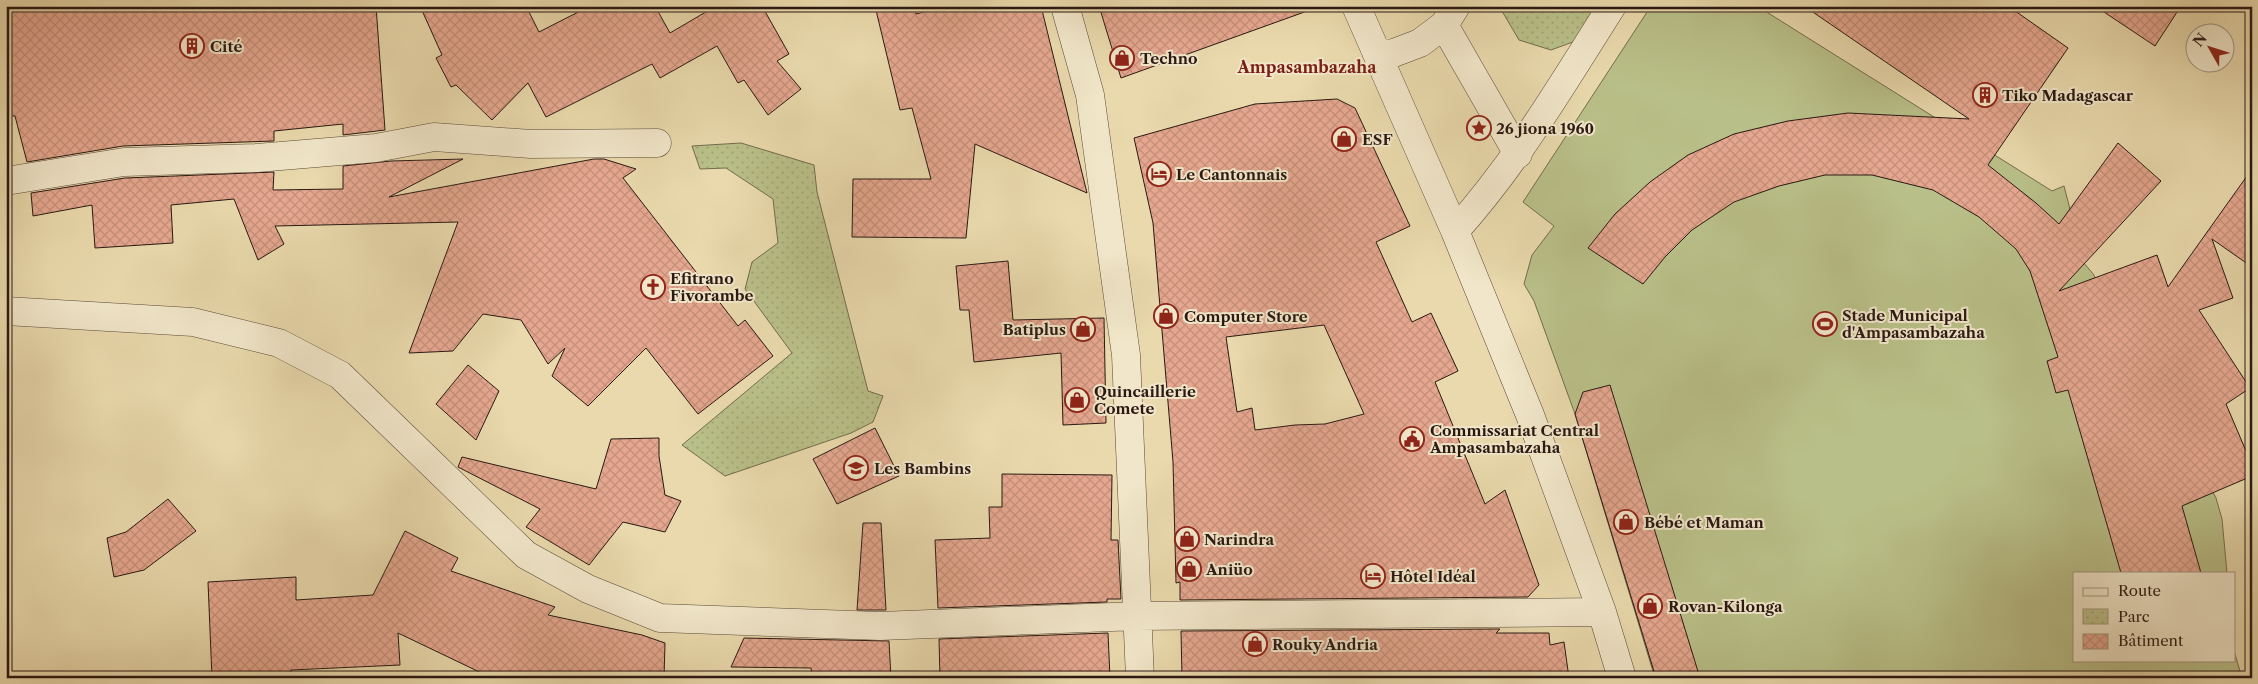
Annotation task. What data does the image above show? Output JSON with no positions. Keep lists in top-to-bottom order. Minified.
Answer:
{"districts":["Ampasambazaha"],"places":{"building":["Cité","Tiko Madagascar"],"shop":["Techno","ESF","Computer Store","Batiplus","Quincaillerie Comete","Bébé et Maman","Narindra","Aniüo","Rovan-Kilonga","Rouky Andria"],"place":["26 jiona 1960"],"hotel":["Le Cantonnais","Hôtel Idéal"],"church":["Efitrano Fivorambe"],"sports":["Stade Municipal d'Ampasambazaha"],"public building":["Commissariat Central Ampasambazaha"],"school or university":["Les Bambins"]},"legend":["Route","Parc","Bâtiment"],"north":"top left"}
